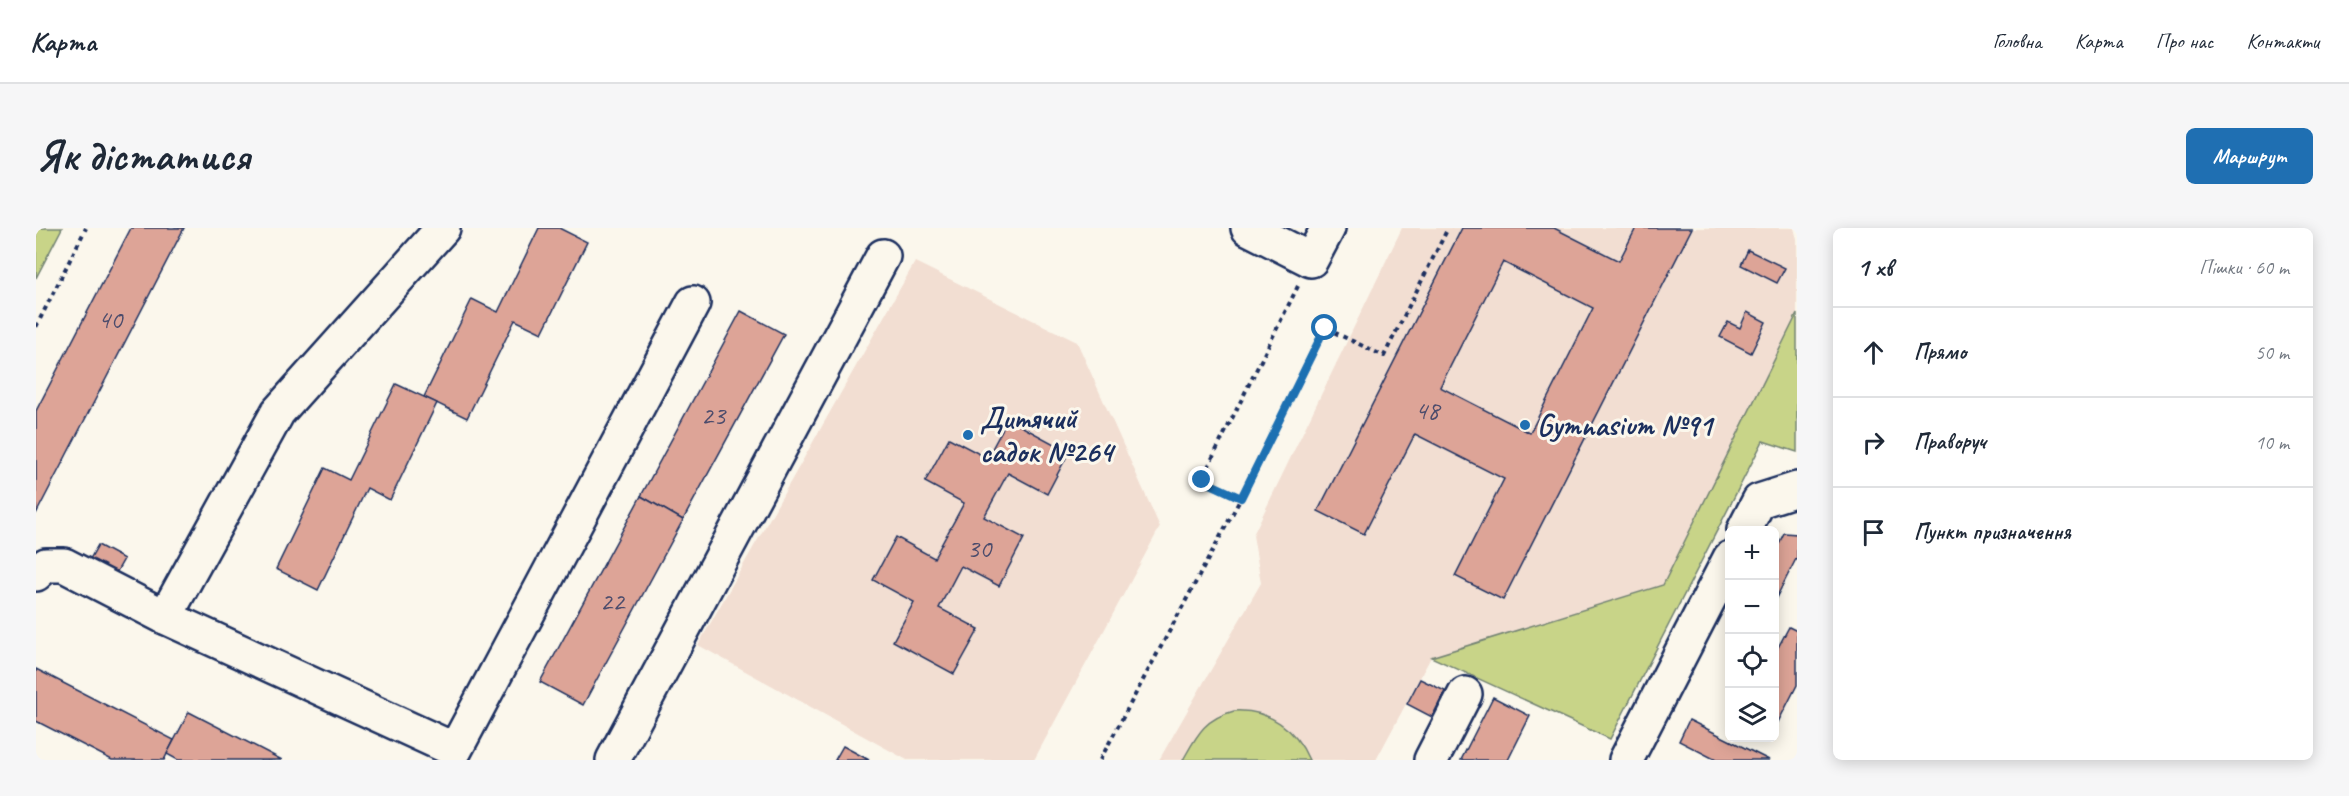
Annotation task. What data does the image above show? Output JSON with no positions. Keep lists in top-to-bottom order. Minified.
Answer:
{"places":["Gymnasium №91","Дитячий садок №264"],"house_numbers":["40","48","23","30","22"],"page":{"header":"Карта","nav":["Головна","Карта","Про нас","Контакти"],"buttons":"Маршрут","title":"Як дістатися","heading":["1 хв","Пішки · 60 m"],"list":[["Прямо","50 m"],["Праворуч","10 m"],"Пункт призначення"],"map_buttons":["+","−"]}}
